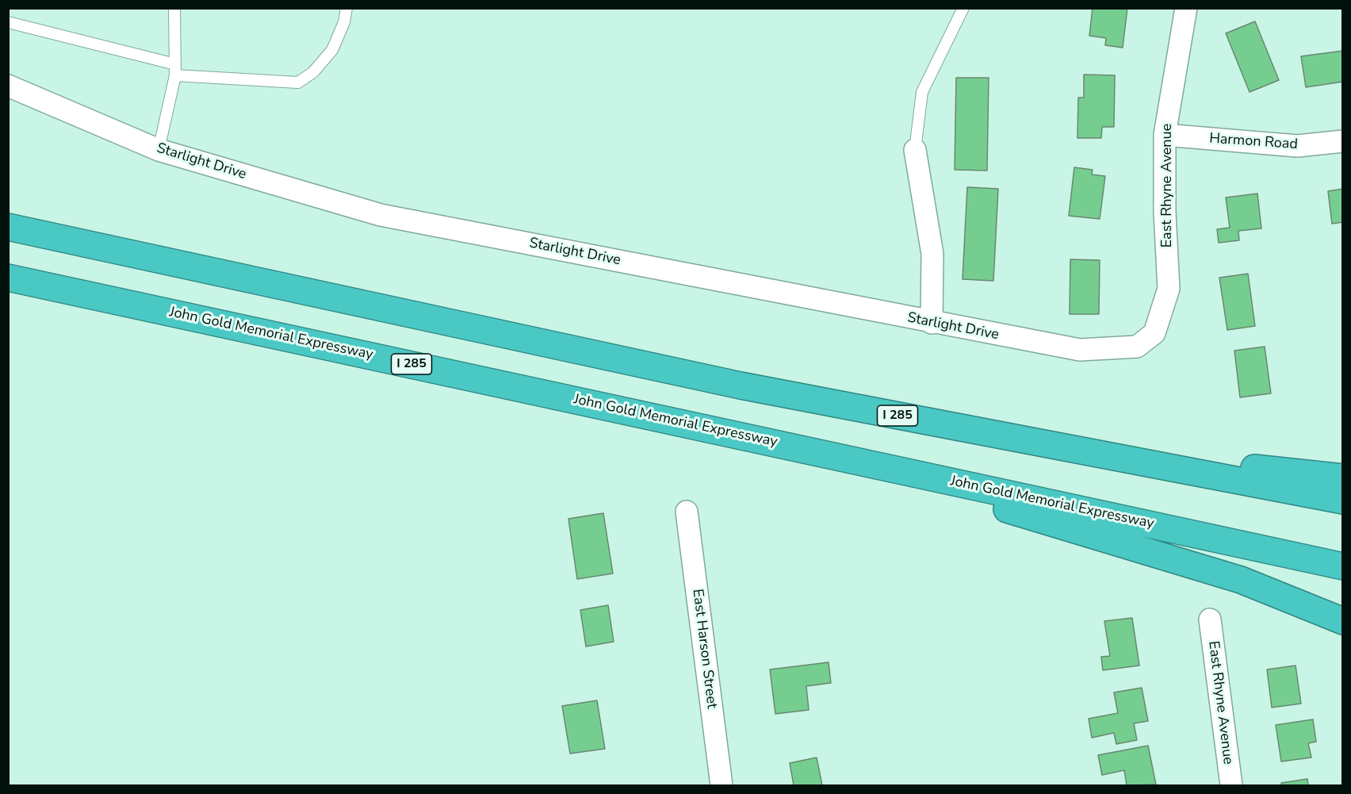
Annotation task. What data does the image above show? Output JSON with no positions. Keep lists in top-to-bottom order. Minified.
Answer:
{"streets":{"highway":["John Gold Memorial Expressway","I 285"],"street":["Harmon Road","Starlight Drive","East Rhyne Avenue","East Harson Street"]},"crossings":[["Harmon Road","East Rhyne Avenue"],["Starlight Drive","East Rhyne Avenue"]]}
